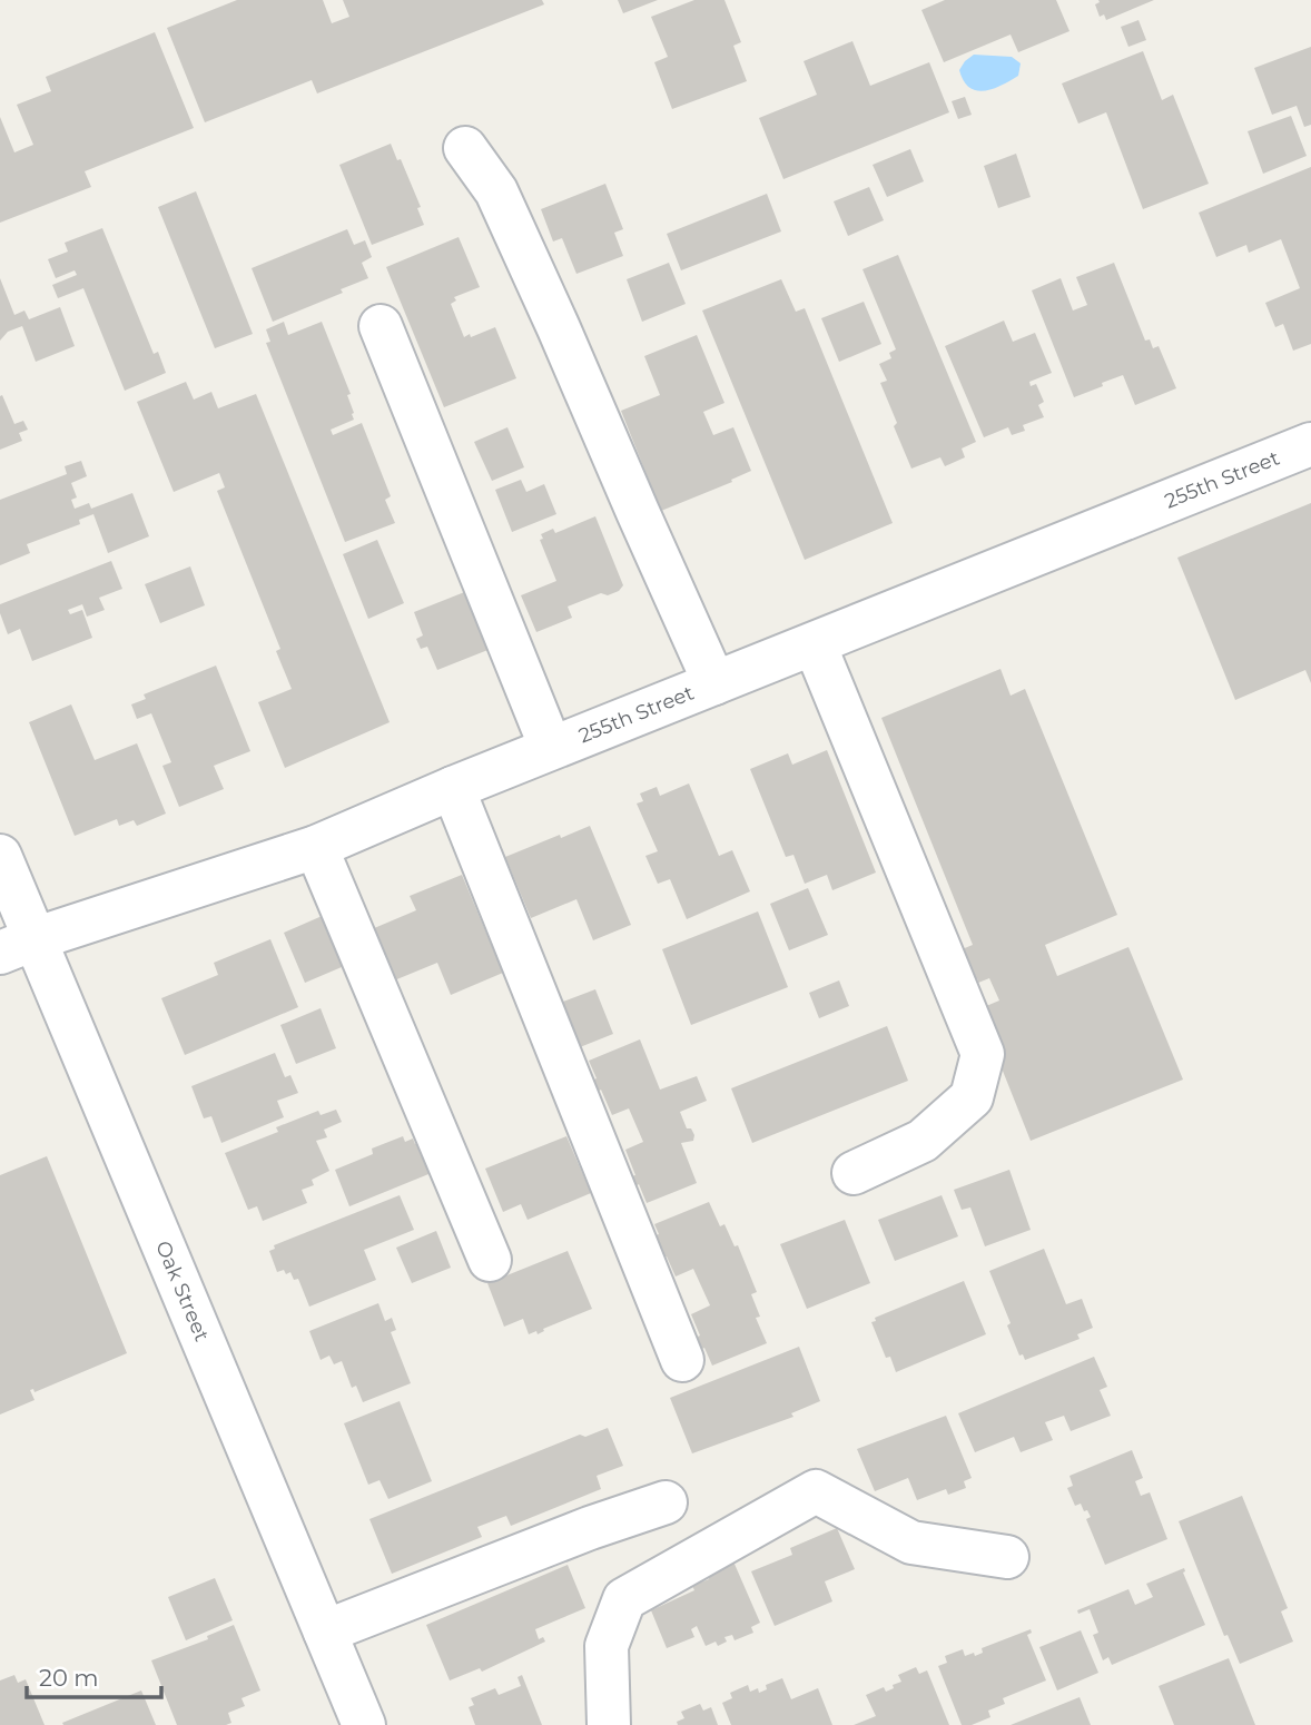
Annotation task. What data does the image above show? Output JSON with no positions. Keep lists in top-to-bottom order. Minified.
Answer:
{"streets":{"street":["255th Street","Oak Street"]},"crossings":[["255th Street","Oak Street"]],"scale_bar":"20 m"}
